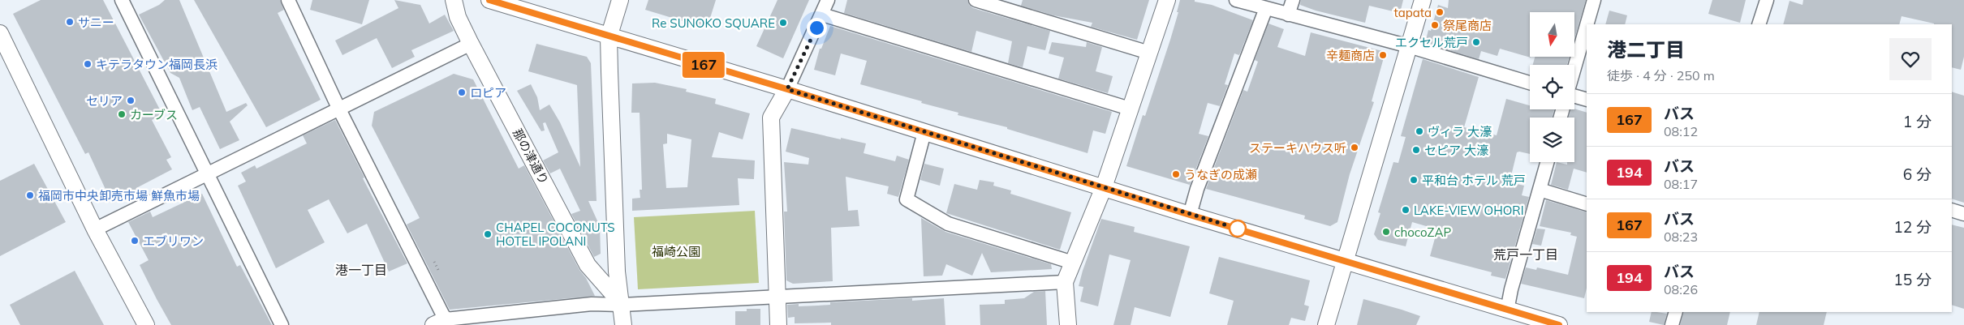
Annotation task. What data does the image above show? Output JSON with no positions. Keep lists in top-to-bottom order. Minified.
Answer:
{"streets":{"street":["那の津通り"]},"districts":["荒戸一丁目","港一丁目"],"parks":["福崎公園"],"places":["tapata","サニー","Re SUNOKO SQUARE","祭尾商店","エクセル荒戸","辛麺商店","キテラタウン福岡長浜","ロピア","セリア","カーブス","ヴィラ 大濠","ステーキハウス听","セピア 大濠","うなぎの成瀬","平和台 ホテル 荒戸","福岡市中央卸売市場 鮮魚市場","LAKE-VIEW OHORI","chocoZAP","CHAPEL COCONUTS HOTEL IPOLANI","エブリワン"],"lines":["bus line 167"],"north":"bottom","page":{"on_map":"167","heading":["港二丁目","徒歩 · 4 分 · 250 m"],"list":[{"mark":"167","name":"バス","note":"08:12","value":"1 分"},{"mark":"194","name":"バス","note":"08:17","value":"6 分"},{"mark":"167","name":"バス","note":"08:23","value":"12 分"},{"mark":"194","name":"バス","note":"08:26","value":"15 分"}]}}
